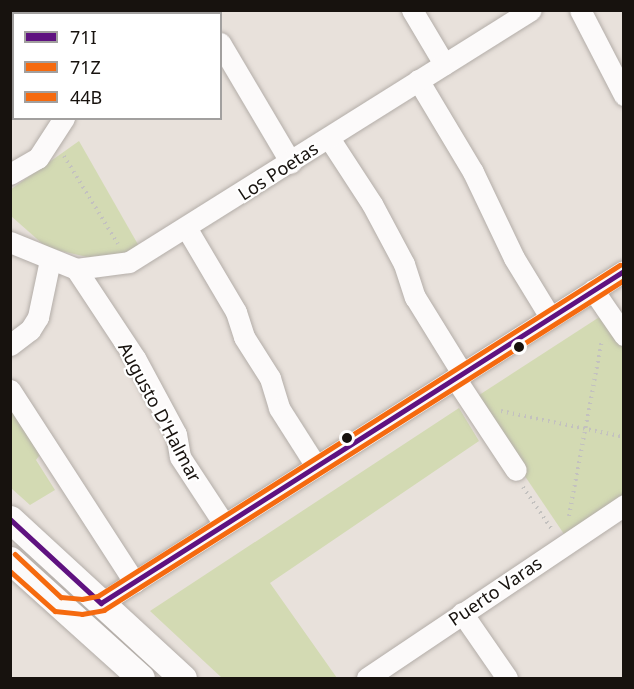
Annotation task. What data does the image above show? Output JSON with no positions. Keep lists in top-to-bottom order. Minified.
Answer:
{"streets":{"street":["Los Poetas","Augusto D'Halmar","Puerto Varas"]},"crossings":[["Los Poetas","Augusto D'Halmar"]],"lines":["transit line 44B","transit line 71I","transit line 71Z"],"legend":["71I","71Z","44B"]}
